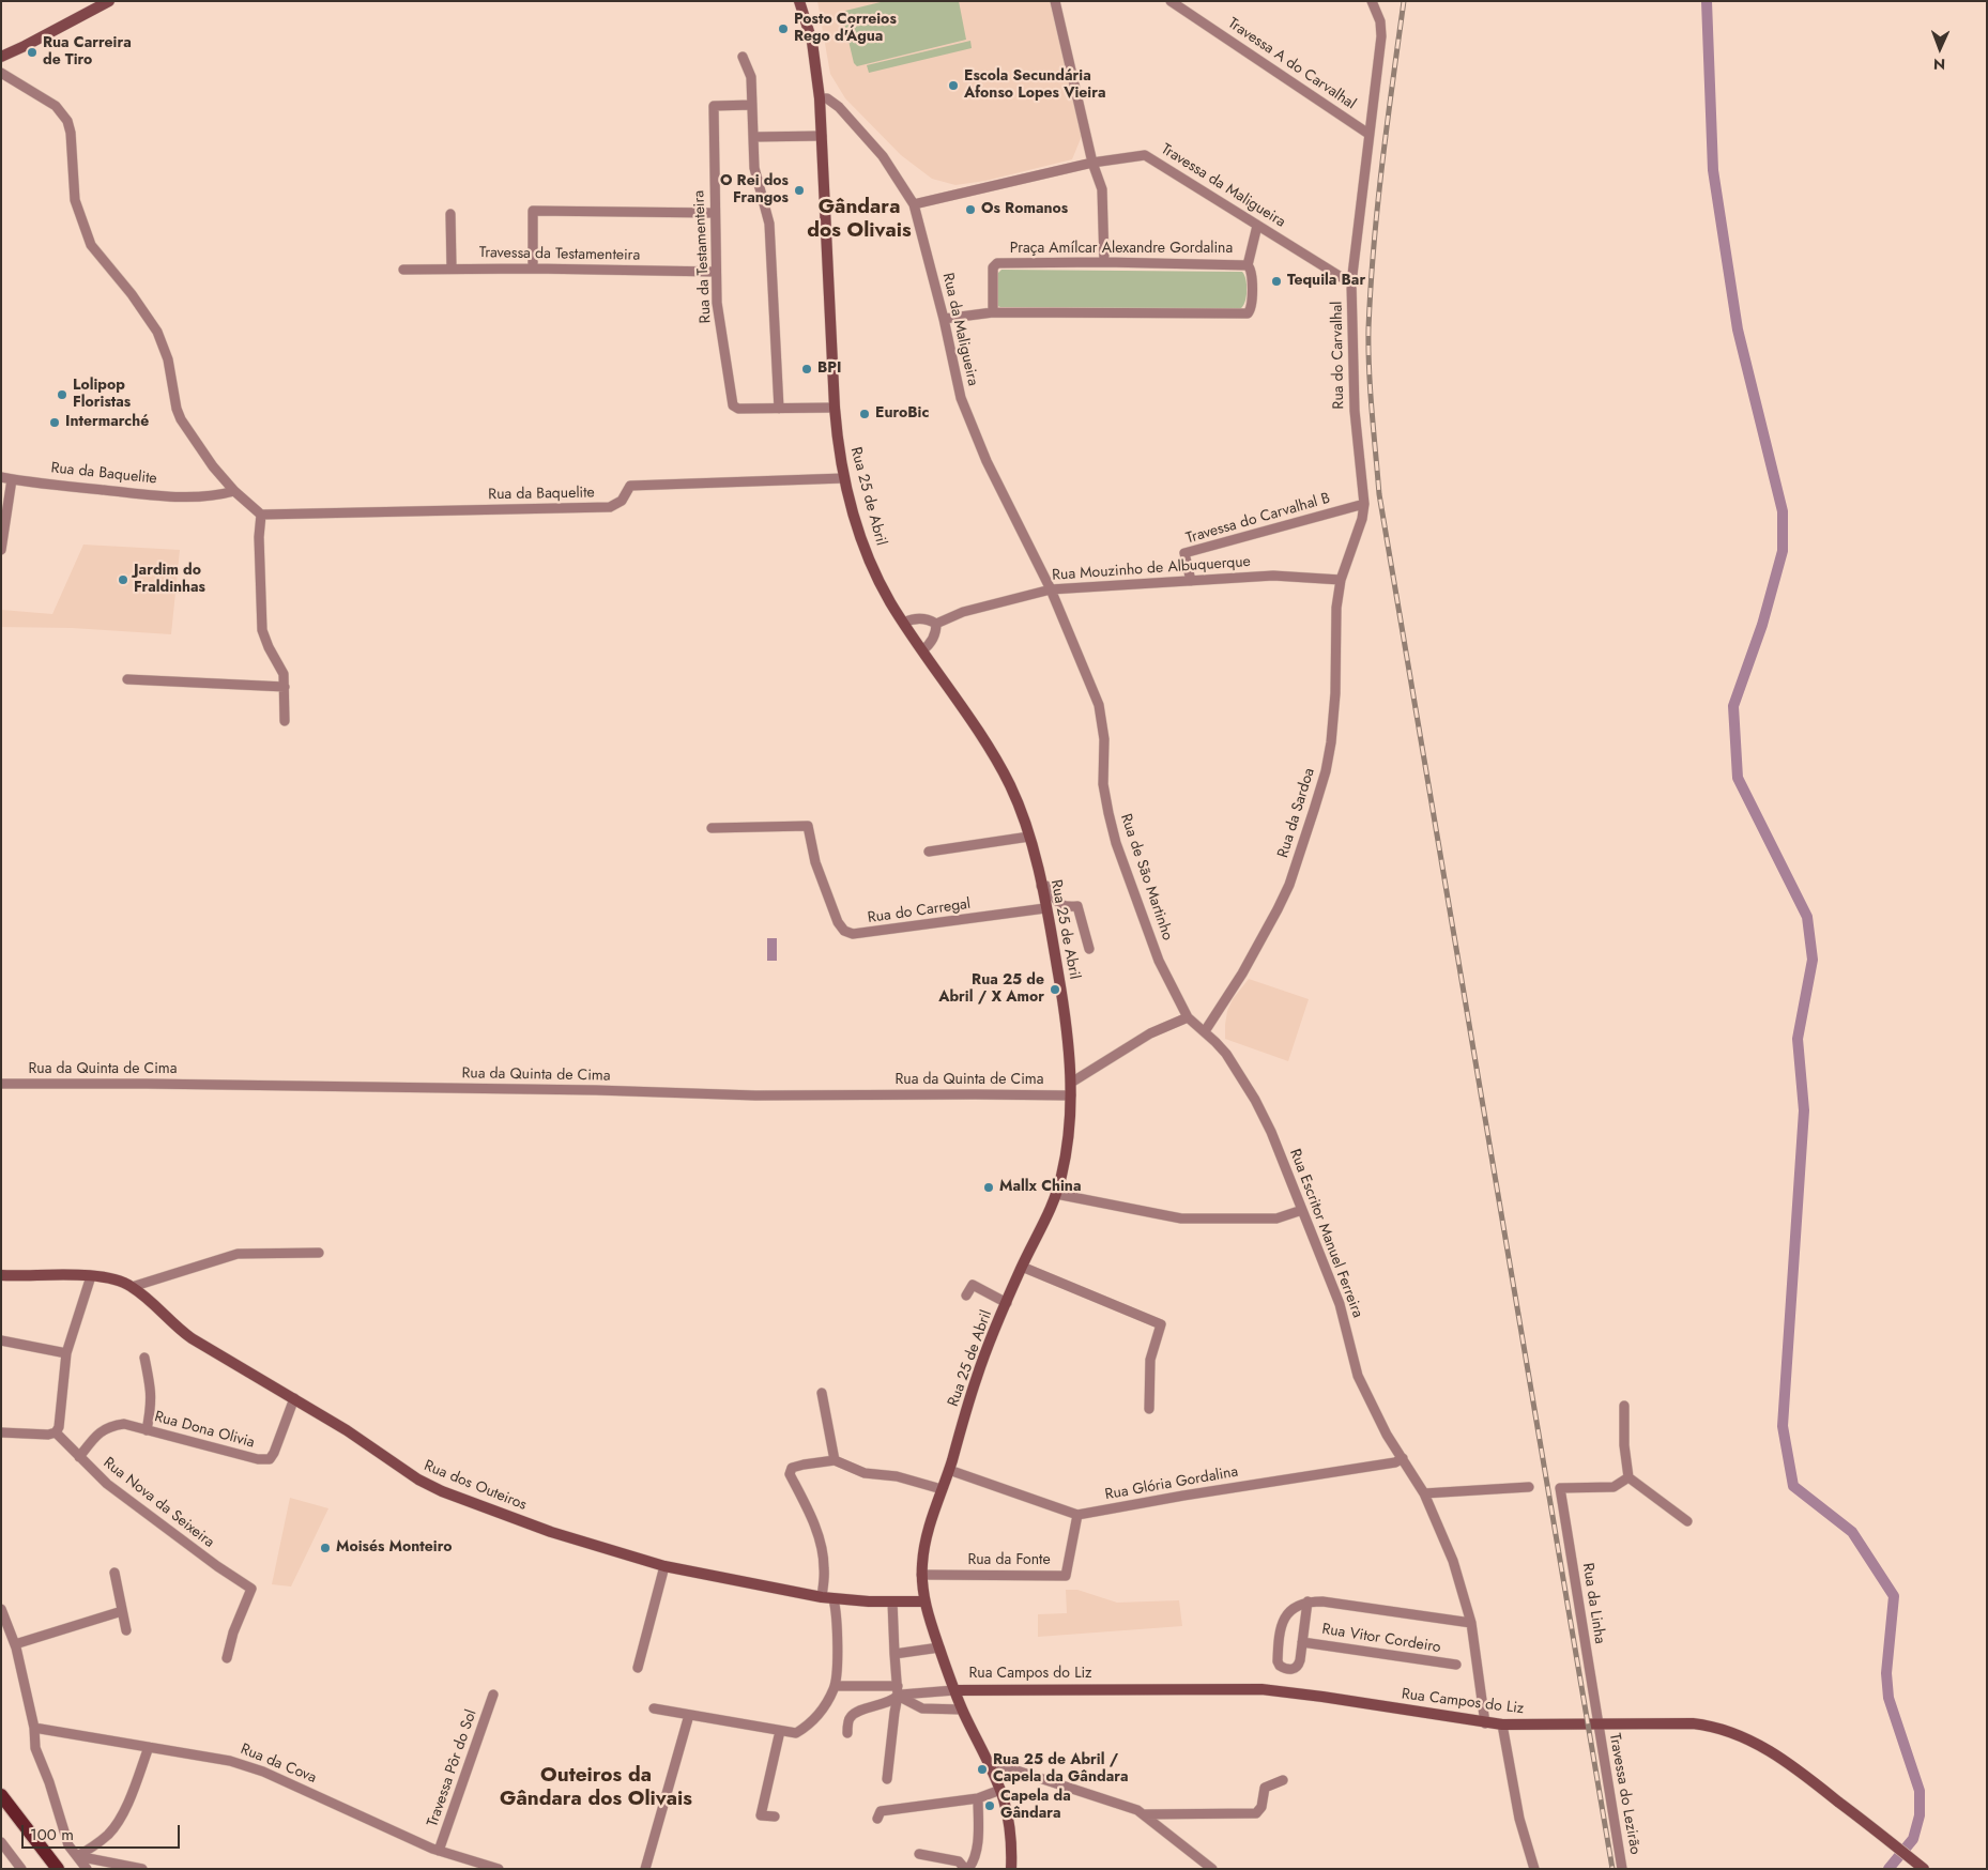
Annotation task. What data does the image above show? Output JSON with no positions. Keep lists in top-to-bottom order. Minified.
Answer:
{"streets":{"main road":["Rua 25 de Abril","Rua dos Outeiros","Rua Campos do Liz"],"street":["Travessa A do Carvalhal","Travessa da Maligueira","Praça Amílcar Alexandre Gordalina","Travessa da Testamenteira","Rua da Testamenteira","Rua da Maligueira","Rua do Carvalhal","Rua da Baquelite","Travessa do Carvalhal B","Rua Mouzinho de Albuquerque","Rua da Sardoa","Rua de São Martinho","Rua do Carregal","Rua da Quinta de Cima","Rua Escritor Manuel Ferreira","Rua Dona Olivia","Rua Glória Gordalina","Rua Nova da Seixeira","Rua da Fonte","Rua da Linha","Rua Vitor Cordeiro","Rua da Cova","Travessa Pôr do Sol","Travessa do Lezirão"]},"crossings":[["Travessa A do Carvalhal","Rua do Carvalhal"],["Travessa da Maligueira","Rua da Maligueira"],["Travessa da Maligueira","Rua do Carvalhal"],["Praça Amílcar Alexandre Gordalina","Rua da Maligueira"],["Travessa da Testamenteira","Rua da Testamenteira"],["Rua da Testamenteira","Rua 25 de Abril"],["Rua da Maligueira","Rua 25 de Abril"],["Rua da Maligueira","Rua Mouzinho de Albuquerque"],["Rua da Maligueira","Rua de São Martinho"],["Rua do Carvalhal","Travessa do Carvalhal B"],["Rua do Carvalhal","Rua Mouzinho de Albuquerque"],["Rua do Carvalhal","Rua da Sardoa"],["Rua da Baquelite","Rua 25 de Abril"],["Rua 25 de Abril","Rua do Carregal"],["Rua 25 de Abril","Rua da Quinta de Cima"],["Rua 25 de Abril","Rua Glória Gordalina"],["Rua 25 de Abril","Rua dos Outeiros"],["Rua 25 de Abril","Rua da Fonte"],["Rua 25 de Abril","Rua Campos do Liz"],["Travessa do Carvalhal B","Rua Mouzinho de Albuquerque"],["Rua Mouzinho de Albuquerque","Rua da Sardoa"],["Rua Mouzinho de Albuquerque","Rua de São Martinho"],["Rua da Sardoa","Rua Escritor Manuel Ferreira"],["Rua de São Martinho","Rua Escritor Manuel Ferreira"],["Rua Escritor Manuel Ferreira","Rua Glória Gordalina"],["Rua Escritor Manuel Ferreira","Rua Campos do Liz"],["Rua Dona Olivia","Rua dos Outeiros"],["Rua Dona Olivia","Rua Nova da Seixeira"],["Rua Glória Gordalina","Rua da Fonte"],["Rua da Linha","Rua Campos do Liz"],["Rua da Linha","Travessa do Lezirão"],["Rua Campos do Liz","Travessa do Lezirão"],["Rua da Cova","Travessa Pôr do Sol"]],"districts":["Gândara dos Olivais","Outeiros da Gândara dos Olivais"],"places":["Posto Correios Rego d'Água","Rua Carreira de Tiro","Escola Secundária Afonso Lopes Vieira","O Rei dos Frangos","Os Romanos","Tequila Bar","BPI","Lolipop Floristas","EuroBic","Intermarché","Jardim do Fraldinhas","Rua 25 de Abril / X Amor","Mallx China","Moisés Monteiro","Rua 25 de Abril / Capela da Gândara","Capela da Gândara"],"scale_bar":"100 m","north":"bottom"}
